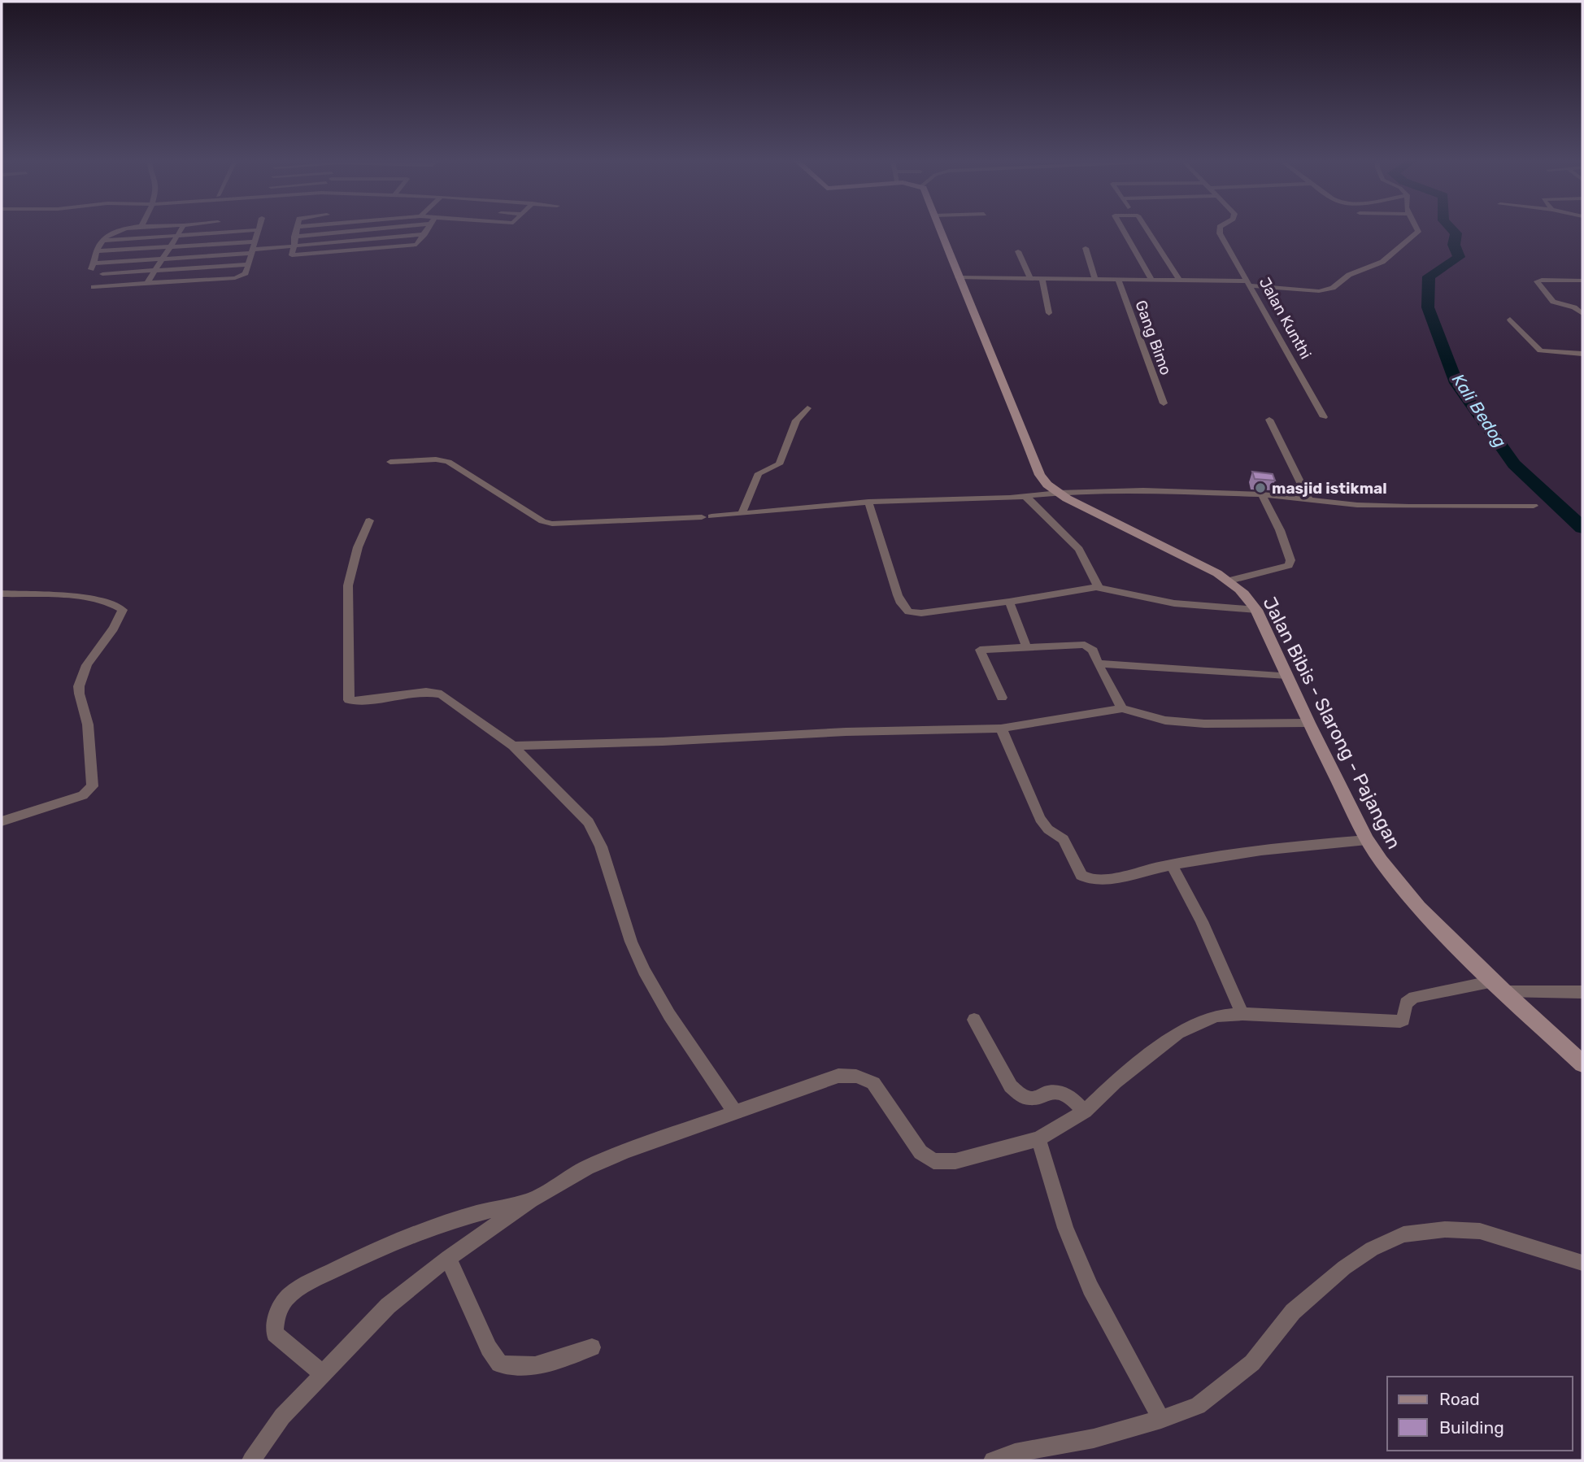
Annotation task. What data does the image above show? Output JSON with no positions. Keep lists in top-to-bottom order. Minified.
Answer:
{"streets":{"main road":["Jalan Bibis - Slarong - Pajangan"],"street":["Jalan Kunthi","Gang Bimo"]},"water":["Kali Bedog"],"places":["masjid istikmal"],"legend":["Road","Building"]}
